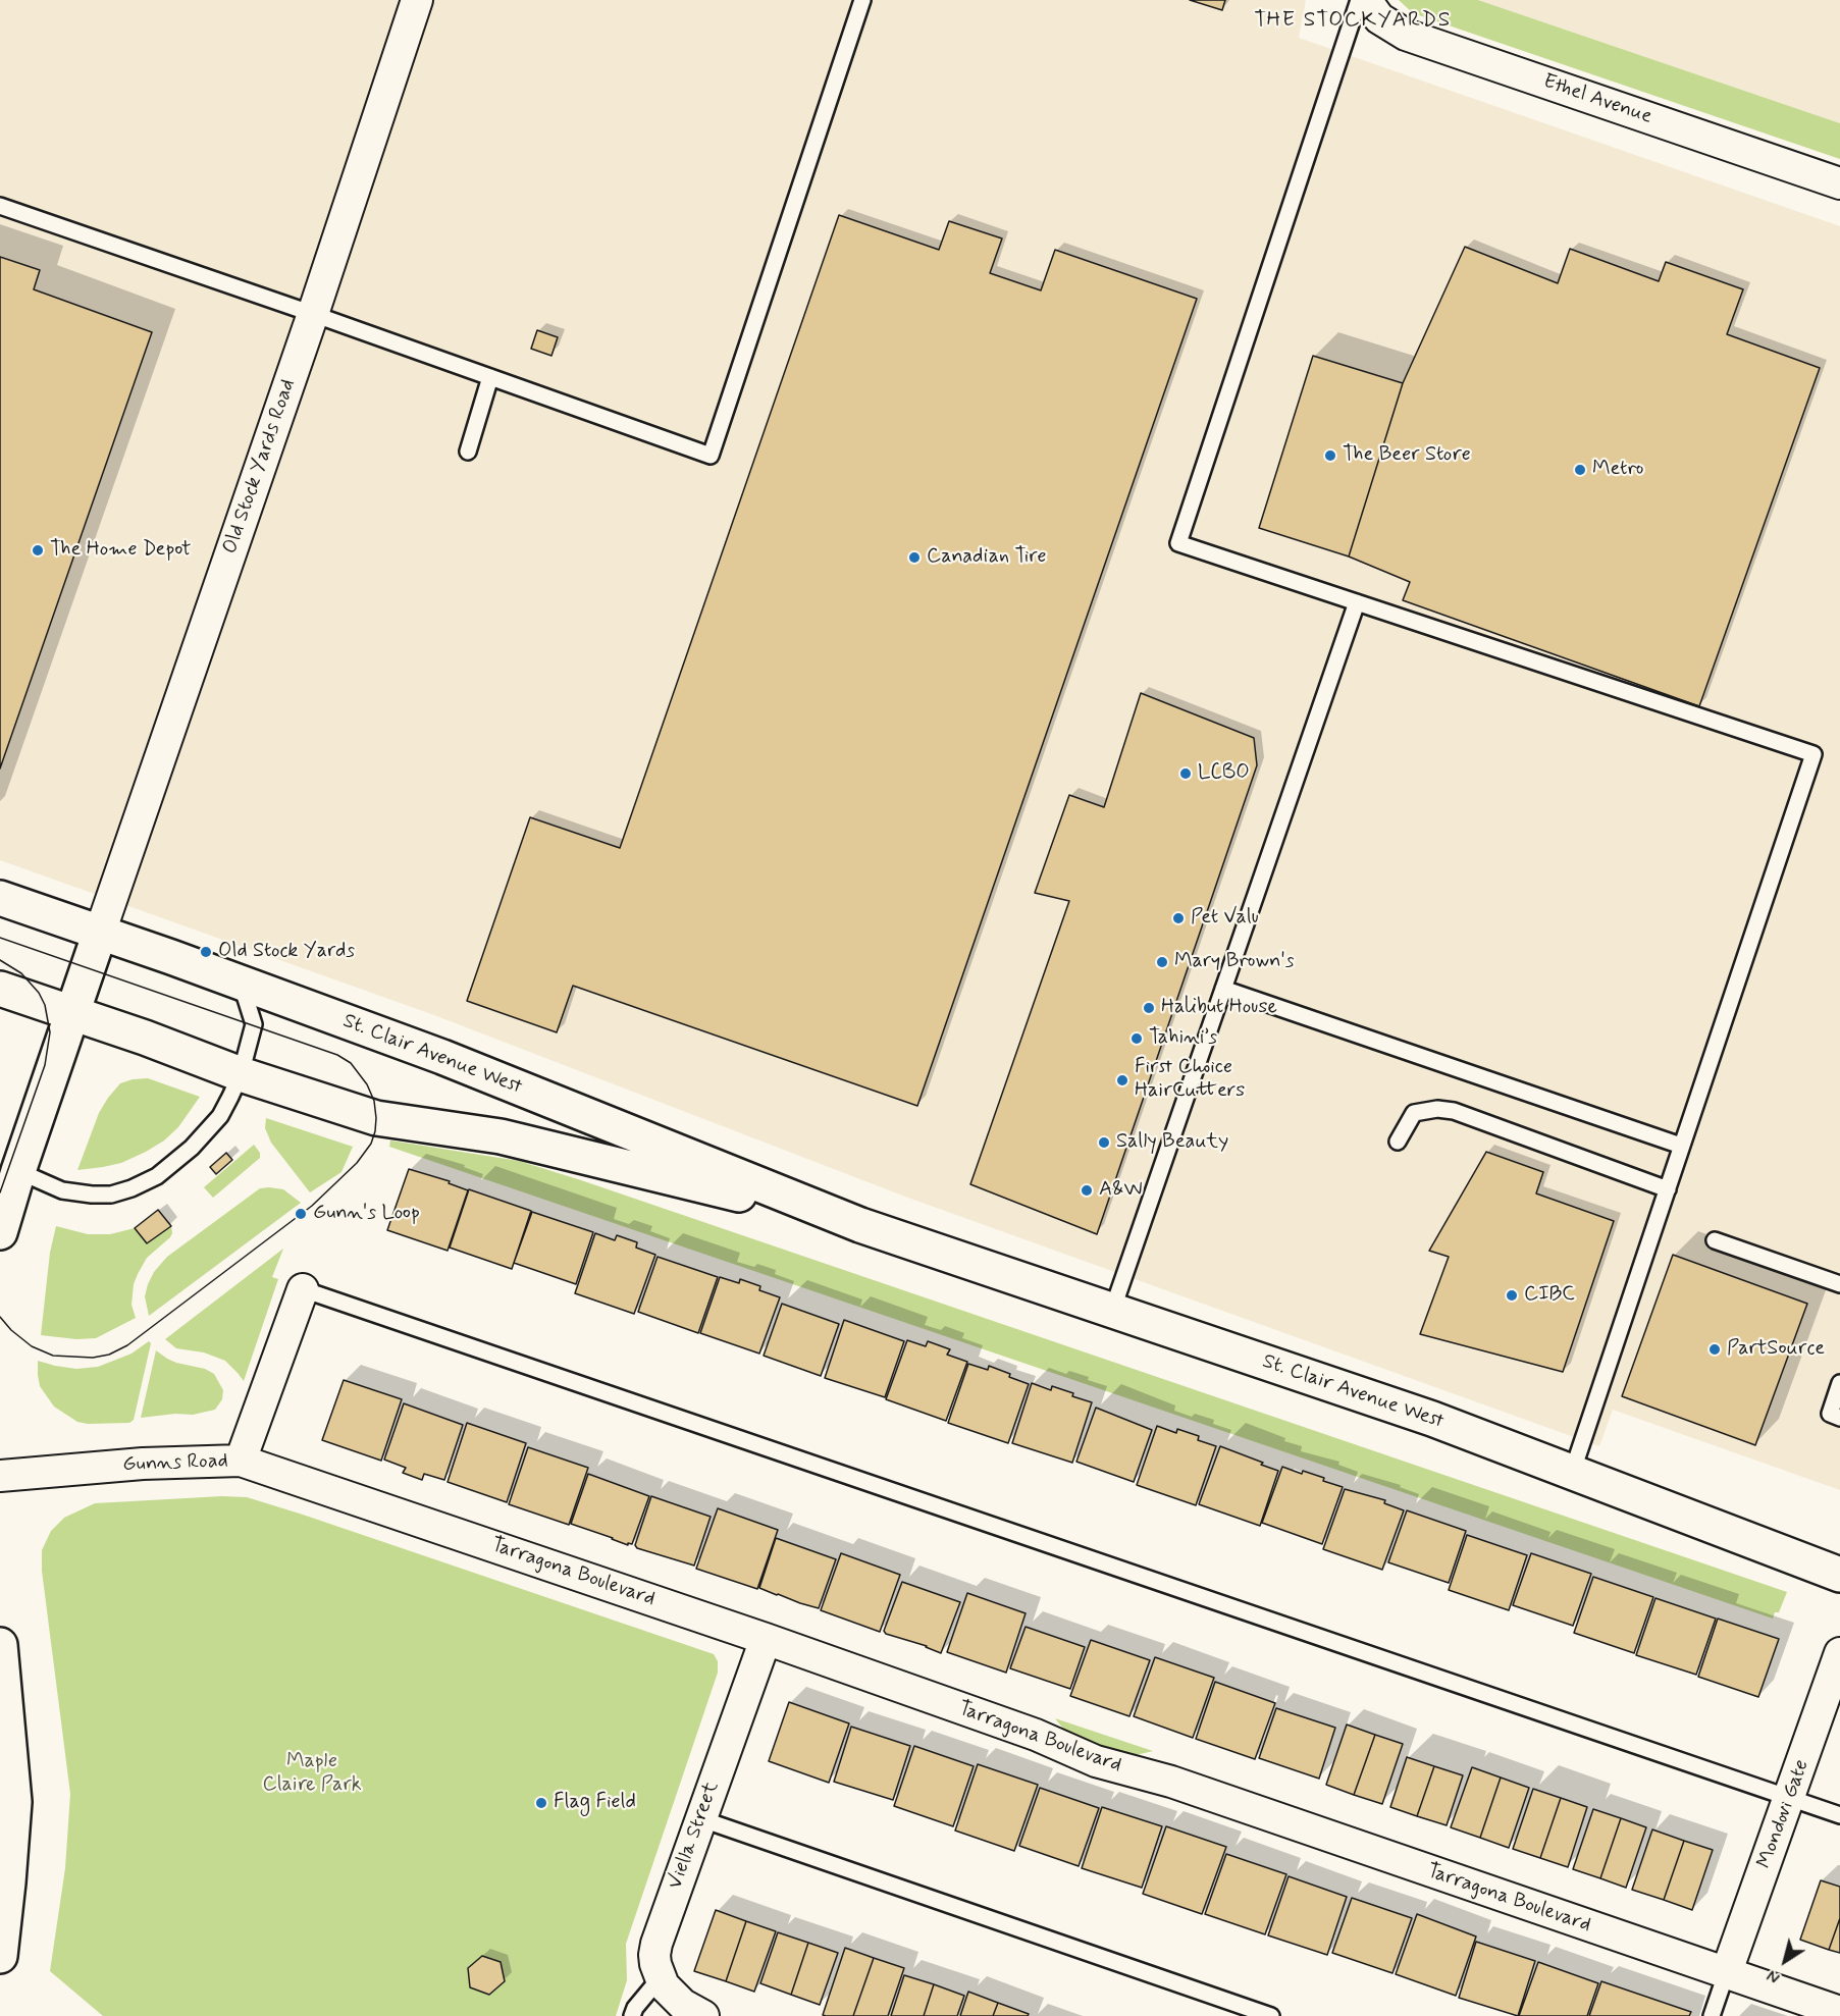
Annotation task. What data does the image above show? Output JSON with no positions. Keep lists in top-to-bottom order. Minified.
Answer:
{"streets":{"main road":["St. Clair Avenue West"],"street":["Ethel Avenue","Old Stock Yards Road","Gunns Road","Tarragona Boulevard","Mondovi Gate","Viella Street"]},"crossings":[["Old Stock Yards Road","St. Clair Avenue West"],["Gunns Road","Tarragona Boulevard"],["Tarragona Boulevard","Mondovi Gate"],["Tarragona Boulevard","Viella Street"]],"districts":["THE STOCKYARDS"],"parks":["Maple Claire Park"],"places":["The Beer Store","Metro","The Home Depot","Canadian Tire","LCBO","Pet Valu","Old Stock Yards","Mary Brown's","Halibut House","Tahini’s","First Choice HairCutters","Sally Beauty","A&W","Gunn's Loop","CIBC","PartSource","Flag Field"],"north":"bottom left"}
